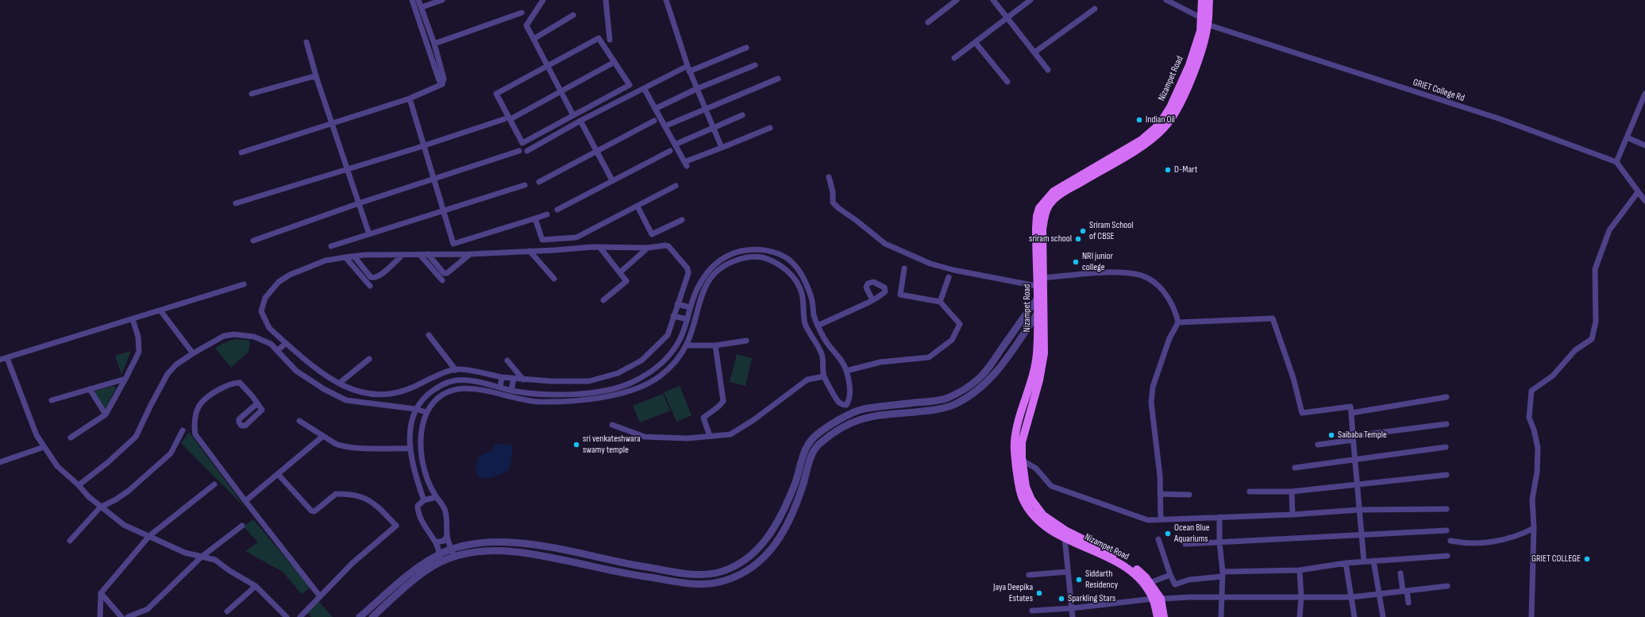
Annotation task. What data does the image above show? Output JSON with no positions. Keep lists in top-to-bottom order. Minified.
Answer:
{"streets":{"main road":["Nizampet Road"],"street":["GRIET College Rd"]},"crossings":[["Nizampet Road","GRIET College Rd"]],"places":["Indian Oil","D-Mart","Sriram School of CBSE","sriram school","NRI junior college","Saibaba Temple","sri venkateshwara swamy temple","Ocean Blue Aquariums","GRIET COLLEGE","Siddarth Residency","Jaya Deepika Estates","Sparkling Stars"]}
